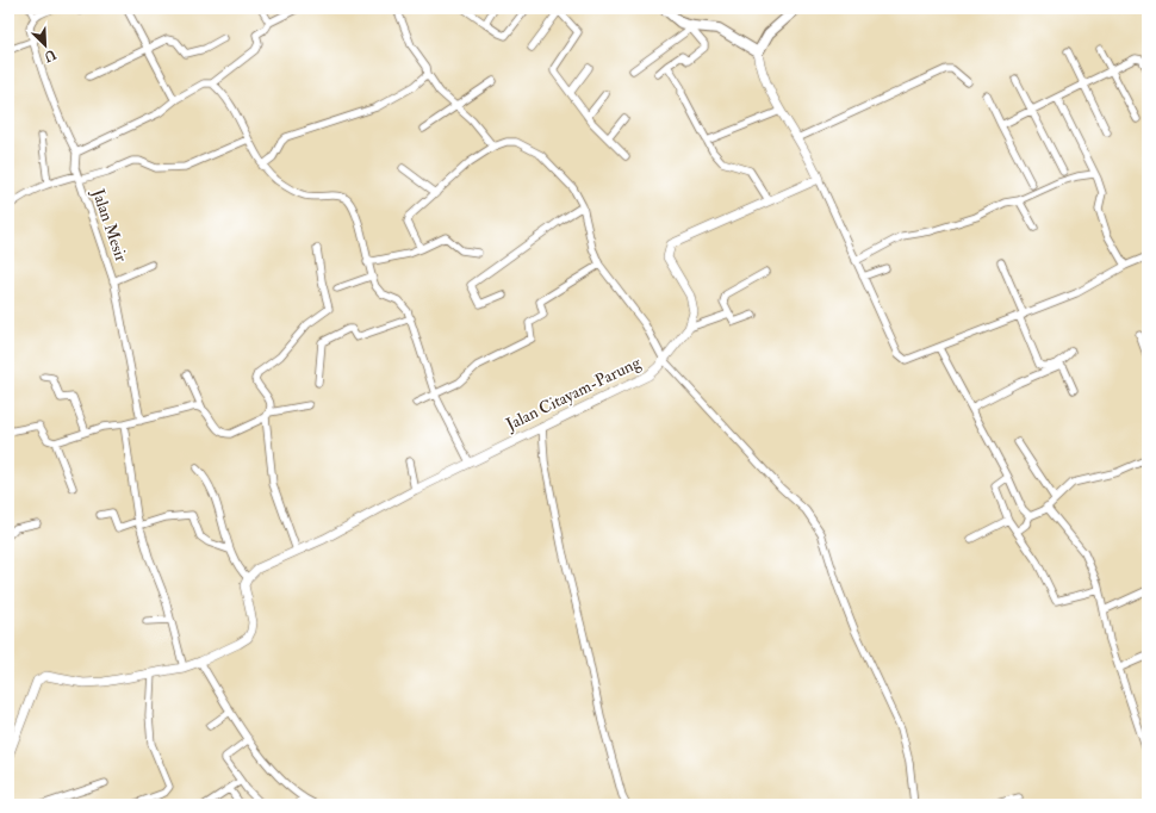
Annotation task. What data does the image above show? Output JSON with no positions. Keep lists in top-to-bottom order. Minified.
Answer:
{"streets":{"street":["Jalan Mesir","Jalan Citayam-Parung"]},"north":"bottom right"}
